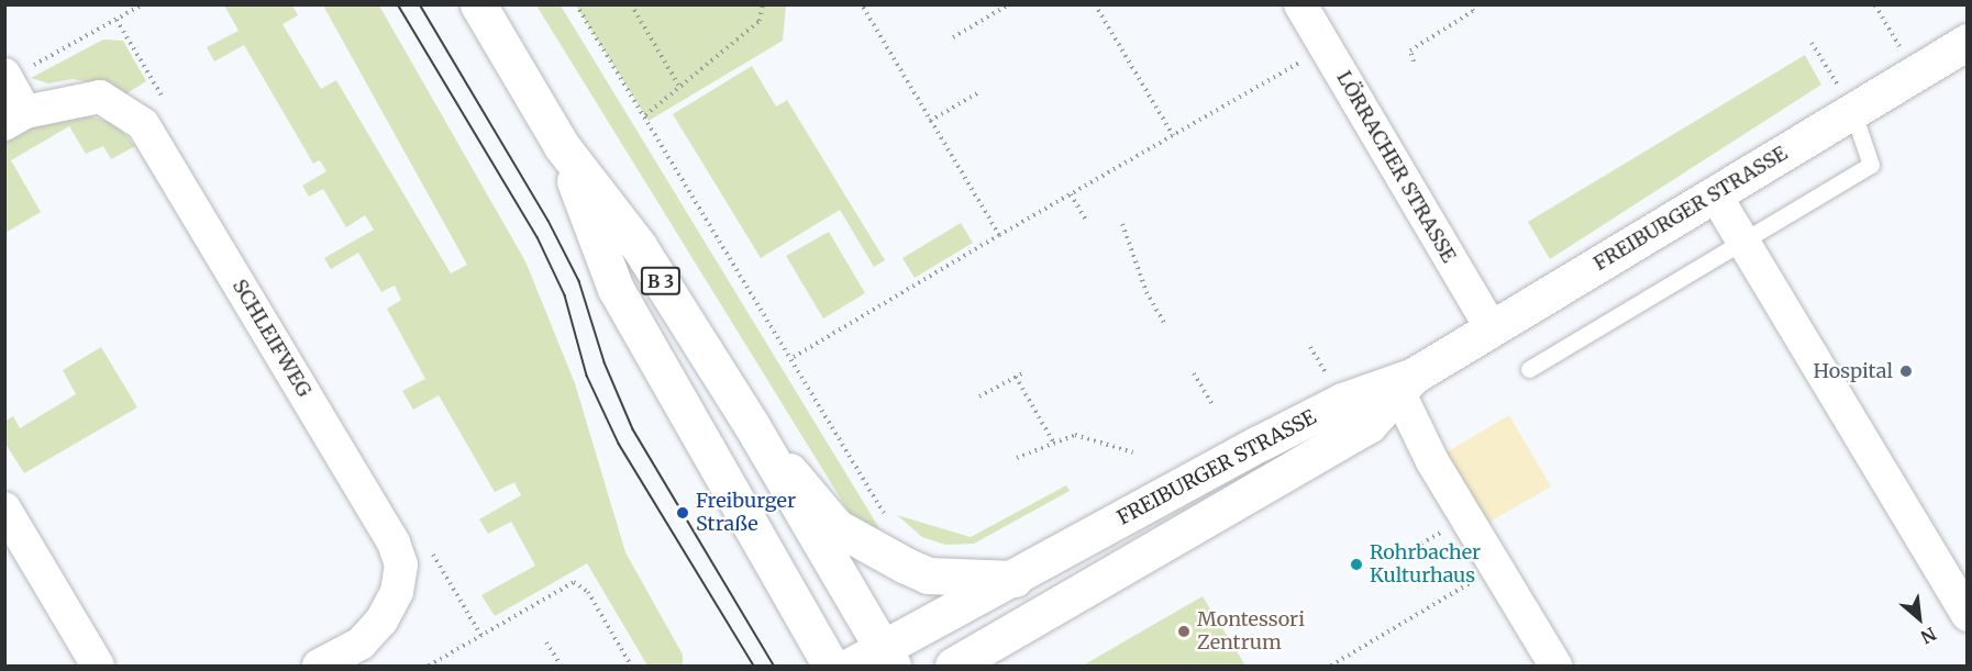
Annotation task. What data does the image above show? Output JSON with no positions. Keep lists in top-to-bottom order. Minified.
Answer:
{"streets":{"street":["LÖRRACHER STRASSE","FREIBURGER STRASSE","B 3","SCHLEIFWEG"]},"crossings":[["LÖRRACHER STRASSE","FREIBURGER STRASSE"],["FREIBURGER STRASSE","B 3"]],"places":["Hospital","Freiburger Straße","Rohrbacher Kulturhaus","Montessori Zentrum"],"north":"bottom right"}
